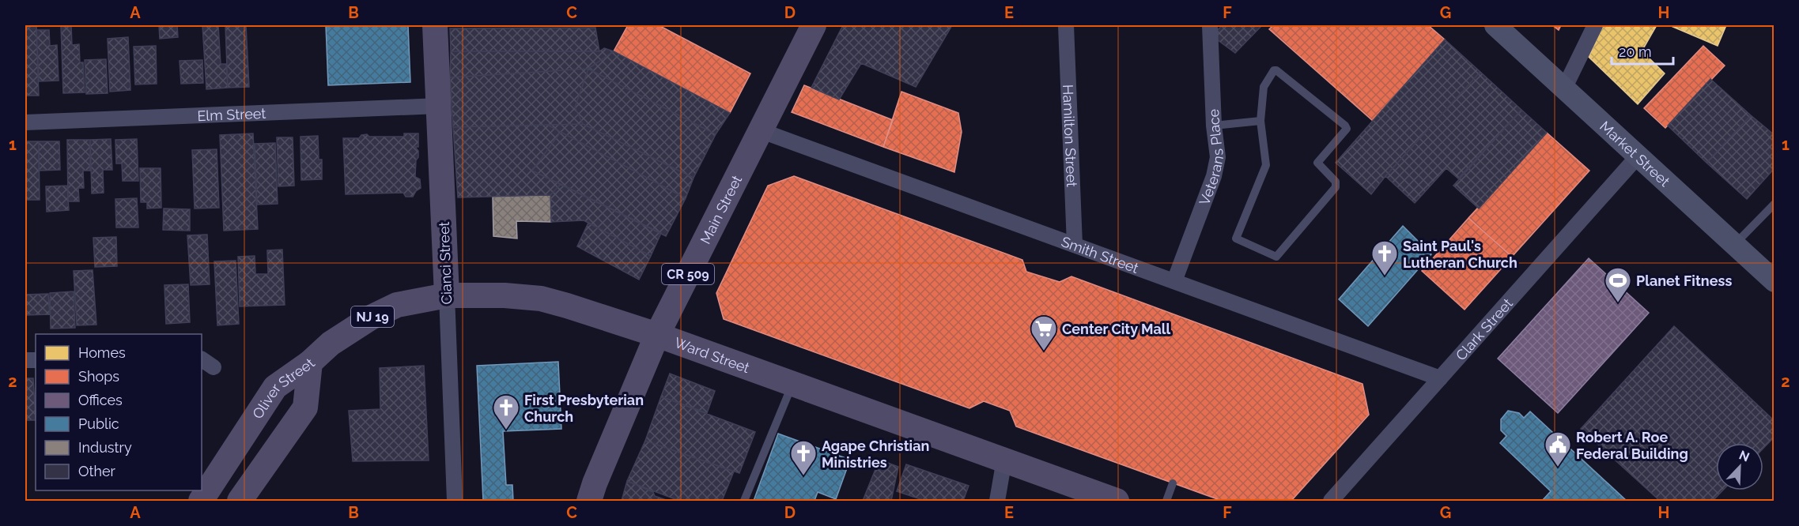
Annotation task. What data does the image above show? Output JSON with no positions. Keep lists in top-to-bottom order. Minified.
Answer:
{"streets":{"main road":["Market Street","Main Street","Cianci Street","CR 509","NJ 19","Ward Street","Oliver Street"],"street":["Elm Street","Hamilton Street","Veterans Place","Smith Street","Clark Street"]},"crossings":[["Elm Street","Cianci Street"],["Hamilton Street","Smith Street"],["Market Street","Clark Street"],["Veterans Place","Smith Street"],["Main Street","Smith Street"],["Main Street","Ward Street"],["Smith Street","Clark Street"],["Cianci Street","Ward Street"],["Ward Street","Oliver Street"]],"places":{"church":["Saint Paul's Lutheran Church","First Presbyterian Church","Agape Christian Ministries"],"sports":["Planet Fitness"],"supermarket":["Center City Mall"],"public building":["Robert A. Roe Federal Building"]},"legend":["Homes","Shops","Offices","Public","Industry","Other"],"scale_bar":"20 m","north":"top right","grid":{"columns":["A","B","C","D","E","F","G","H"],"rows":["1","2"]}}
